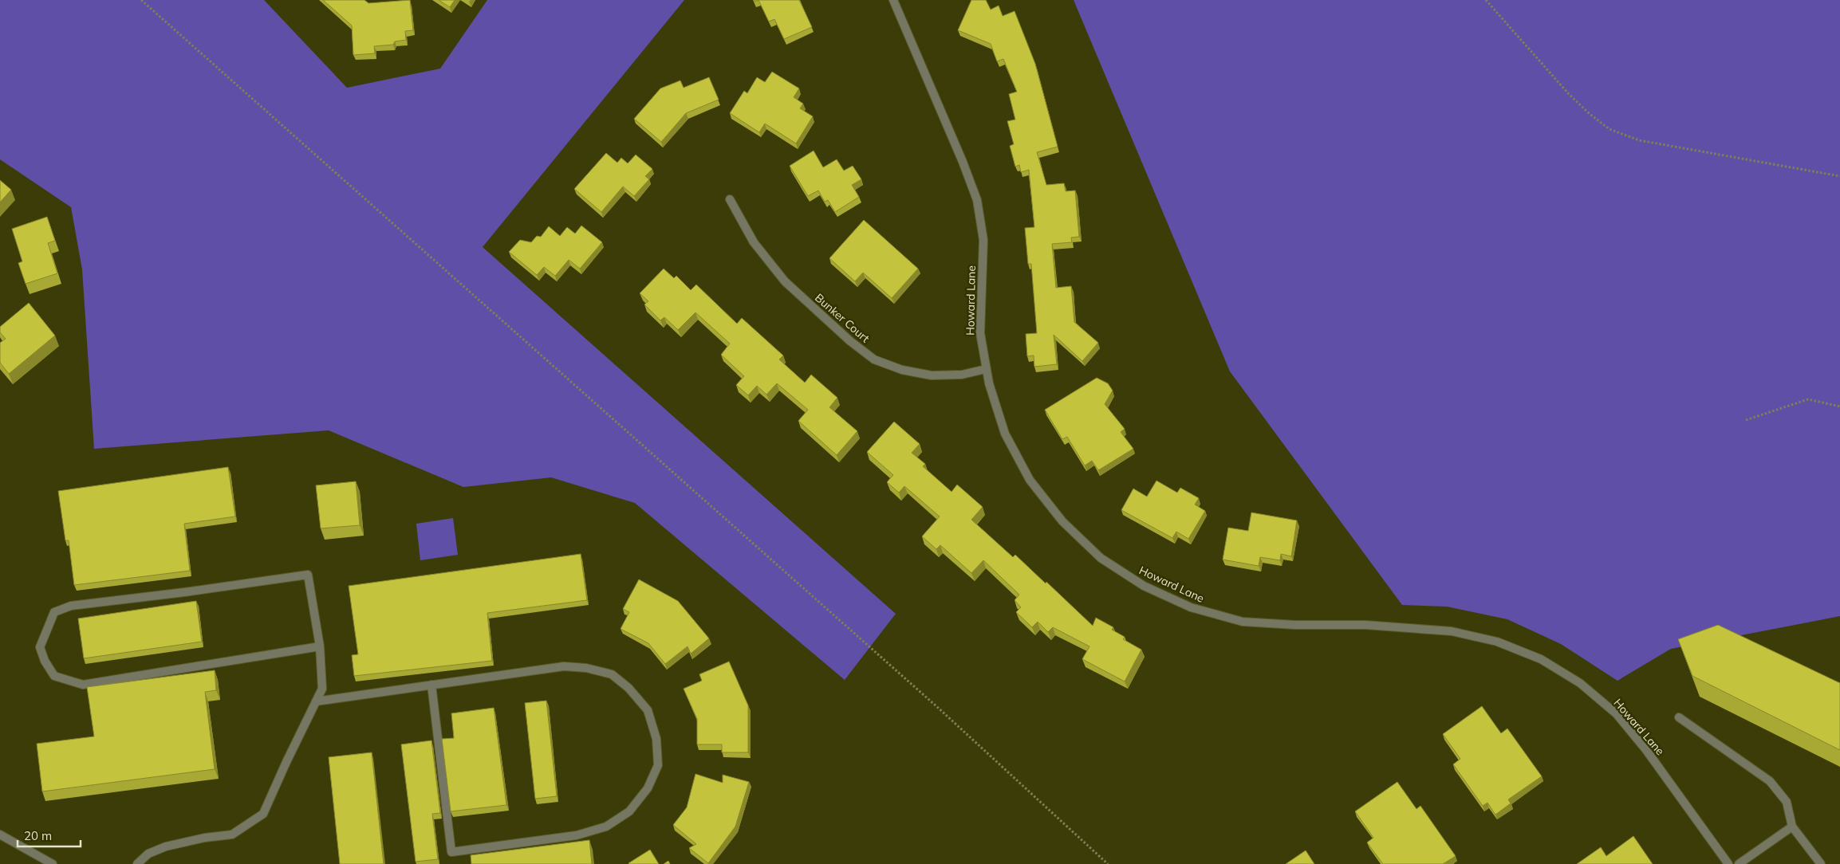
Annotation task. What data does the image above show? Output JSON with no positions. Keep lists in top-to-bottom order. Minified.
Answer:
{"streets":{"street":["Howard Lane","Bunker Court"]},"crossings":[["Howard Lane","Bunker Court"]],"scale_bar":"20 m"}
